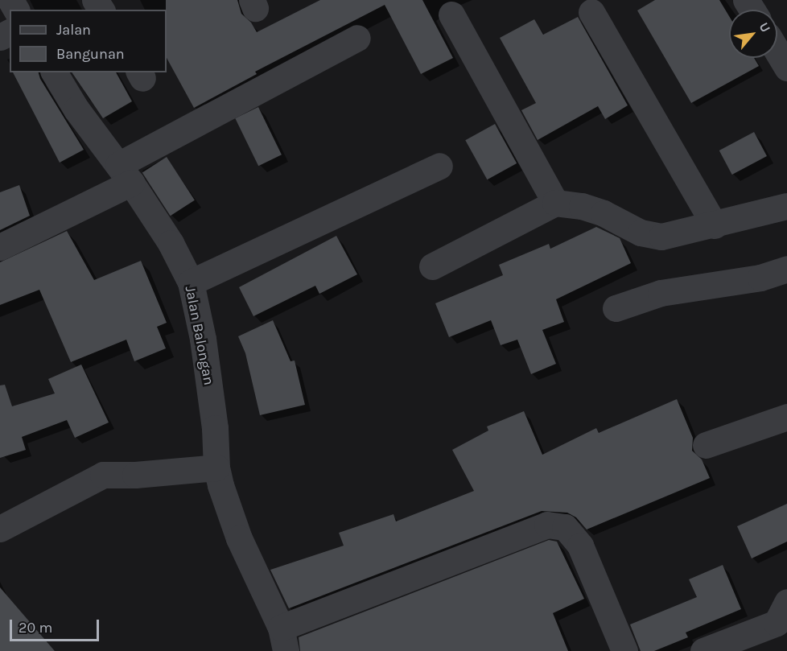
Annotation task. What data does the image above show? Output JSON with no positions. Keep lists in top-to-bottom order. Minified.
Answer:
{"streets":{"street":["Jalan Balongan"]},"legend":["Jalan","Bangunan"],"scale_bar":"20 m","north":"top right"}
